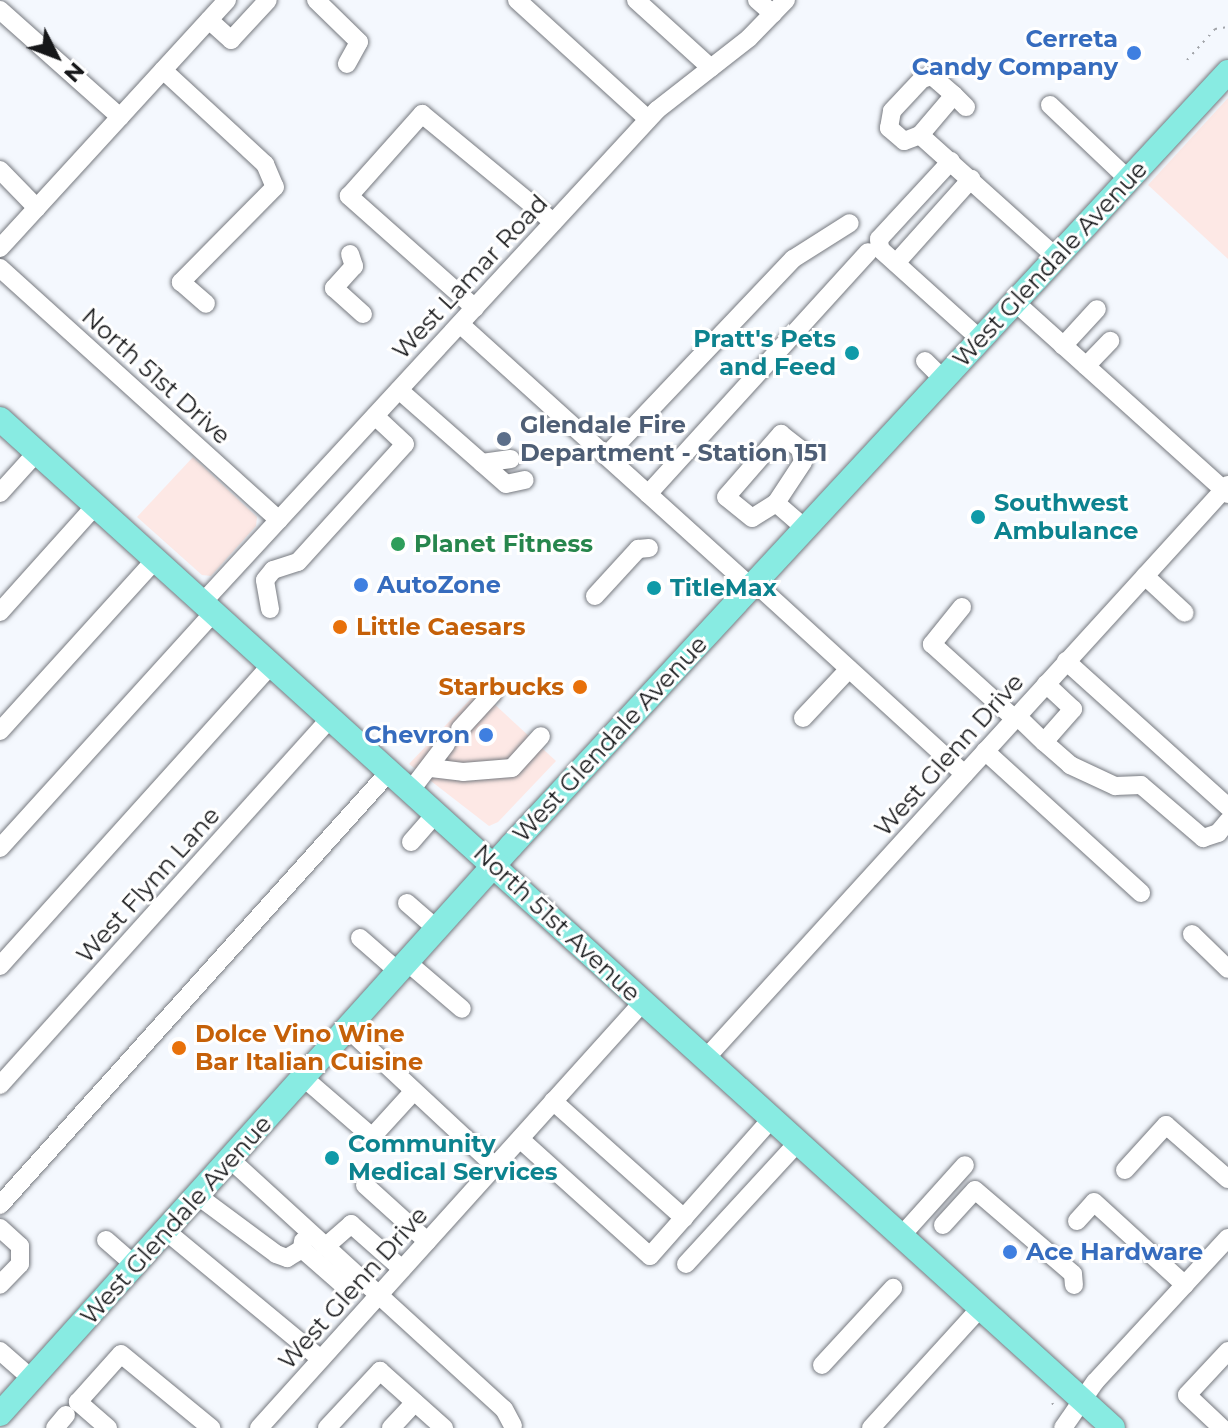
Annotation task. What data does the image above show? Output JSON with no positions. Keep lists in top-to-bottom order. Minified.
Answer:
{"streets":{"main road":["West Glendale Avenue","North 51st Avenue"],"street":["West Lamar Road","North 51st Drive","West Glenn Drive","West Flynn Lane"]},"crossings":[["West Glendale Avenue","North 51st Avenue"],["West Lamar Road","North 51st Drive"],["West Lamar Road","North 51st Avenue"],["West Glenn Drive","North 51st Avenue"],["West Flynn Lane","North 51st Avenue"]],"places":["Cerreta Candy Company","Pratt's Pets and Feed","Glendale Fire Department - Station 151","Southwest Ambulance","Planet Fitness","AutoZone","TitleMax","Little Caesars","Starbucks","Chevron","Dolce Vino Wine Bar Italian Cuisine","Community Medical Services","Ace Hardware"],"north":"bottom right"}
